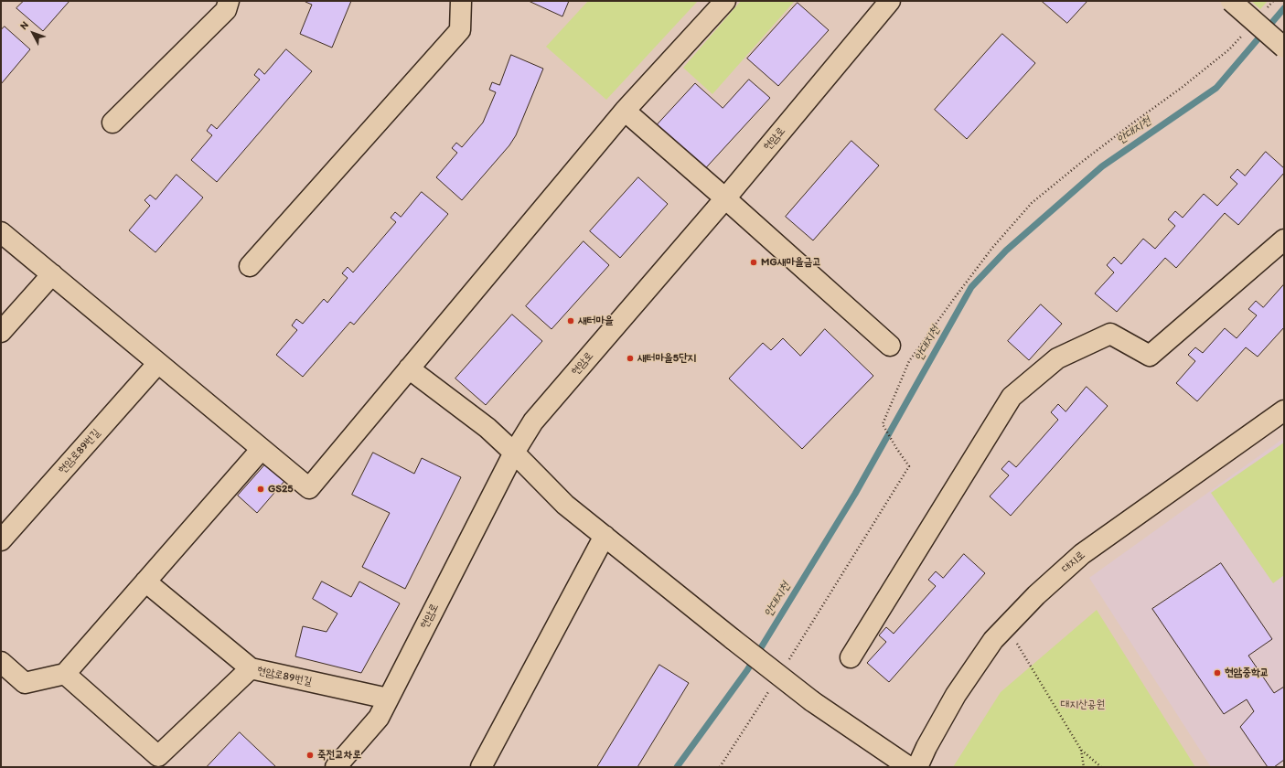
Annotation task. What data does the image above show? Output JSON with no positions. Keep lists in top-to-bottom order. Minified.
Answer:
{"streets":{"street":["현암로","현암로89번길","대지로"]},"crossings":[["현암로","현암로89번길"]],"water":["안대지천"],"parks":["대지산공원"],"places":["MG새마을금고","새터마을","새터마을5단지","GS25","현암중학교","죽전교차로"],"north":"top left"}
